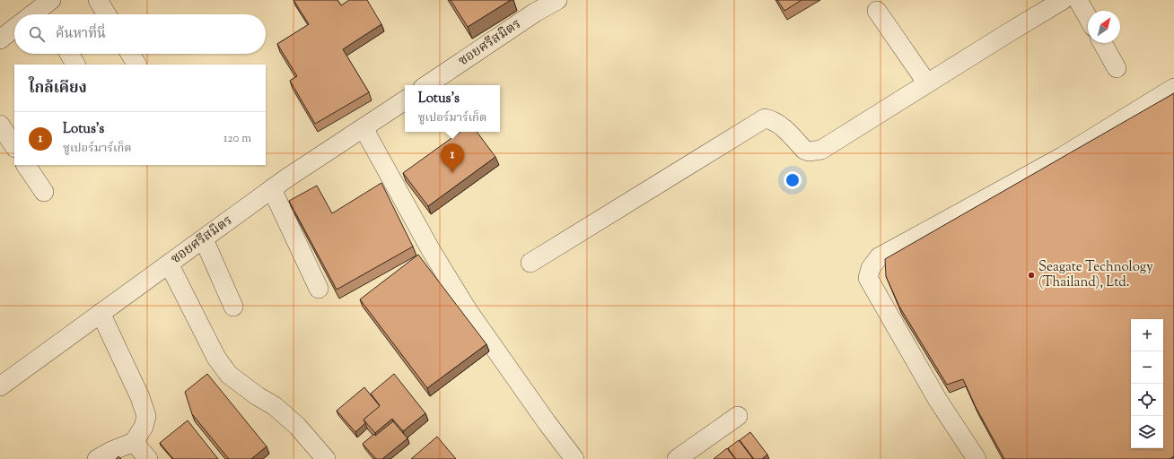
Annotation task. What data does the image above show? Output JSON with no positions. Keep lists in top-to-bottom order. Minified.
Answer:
{"streets":{"street":["ซอยศรีสมิตร"]},"places":["Seagate Technology (Thailand), Ltd."],"north":"top right","page":{"search":"ค้นหาที่นี่","heading":"ใกล้เคียง","popup":["Lotus's","ซูเปอร์มาร์เก็ต"],"list":[{"mark":"1","name":"Lotus's","note":"ซูเปอร์มาร์เก็ต","value":"120 m"}],"pins":"1","map_buttons":["+","−"]}}
